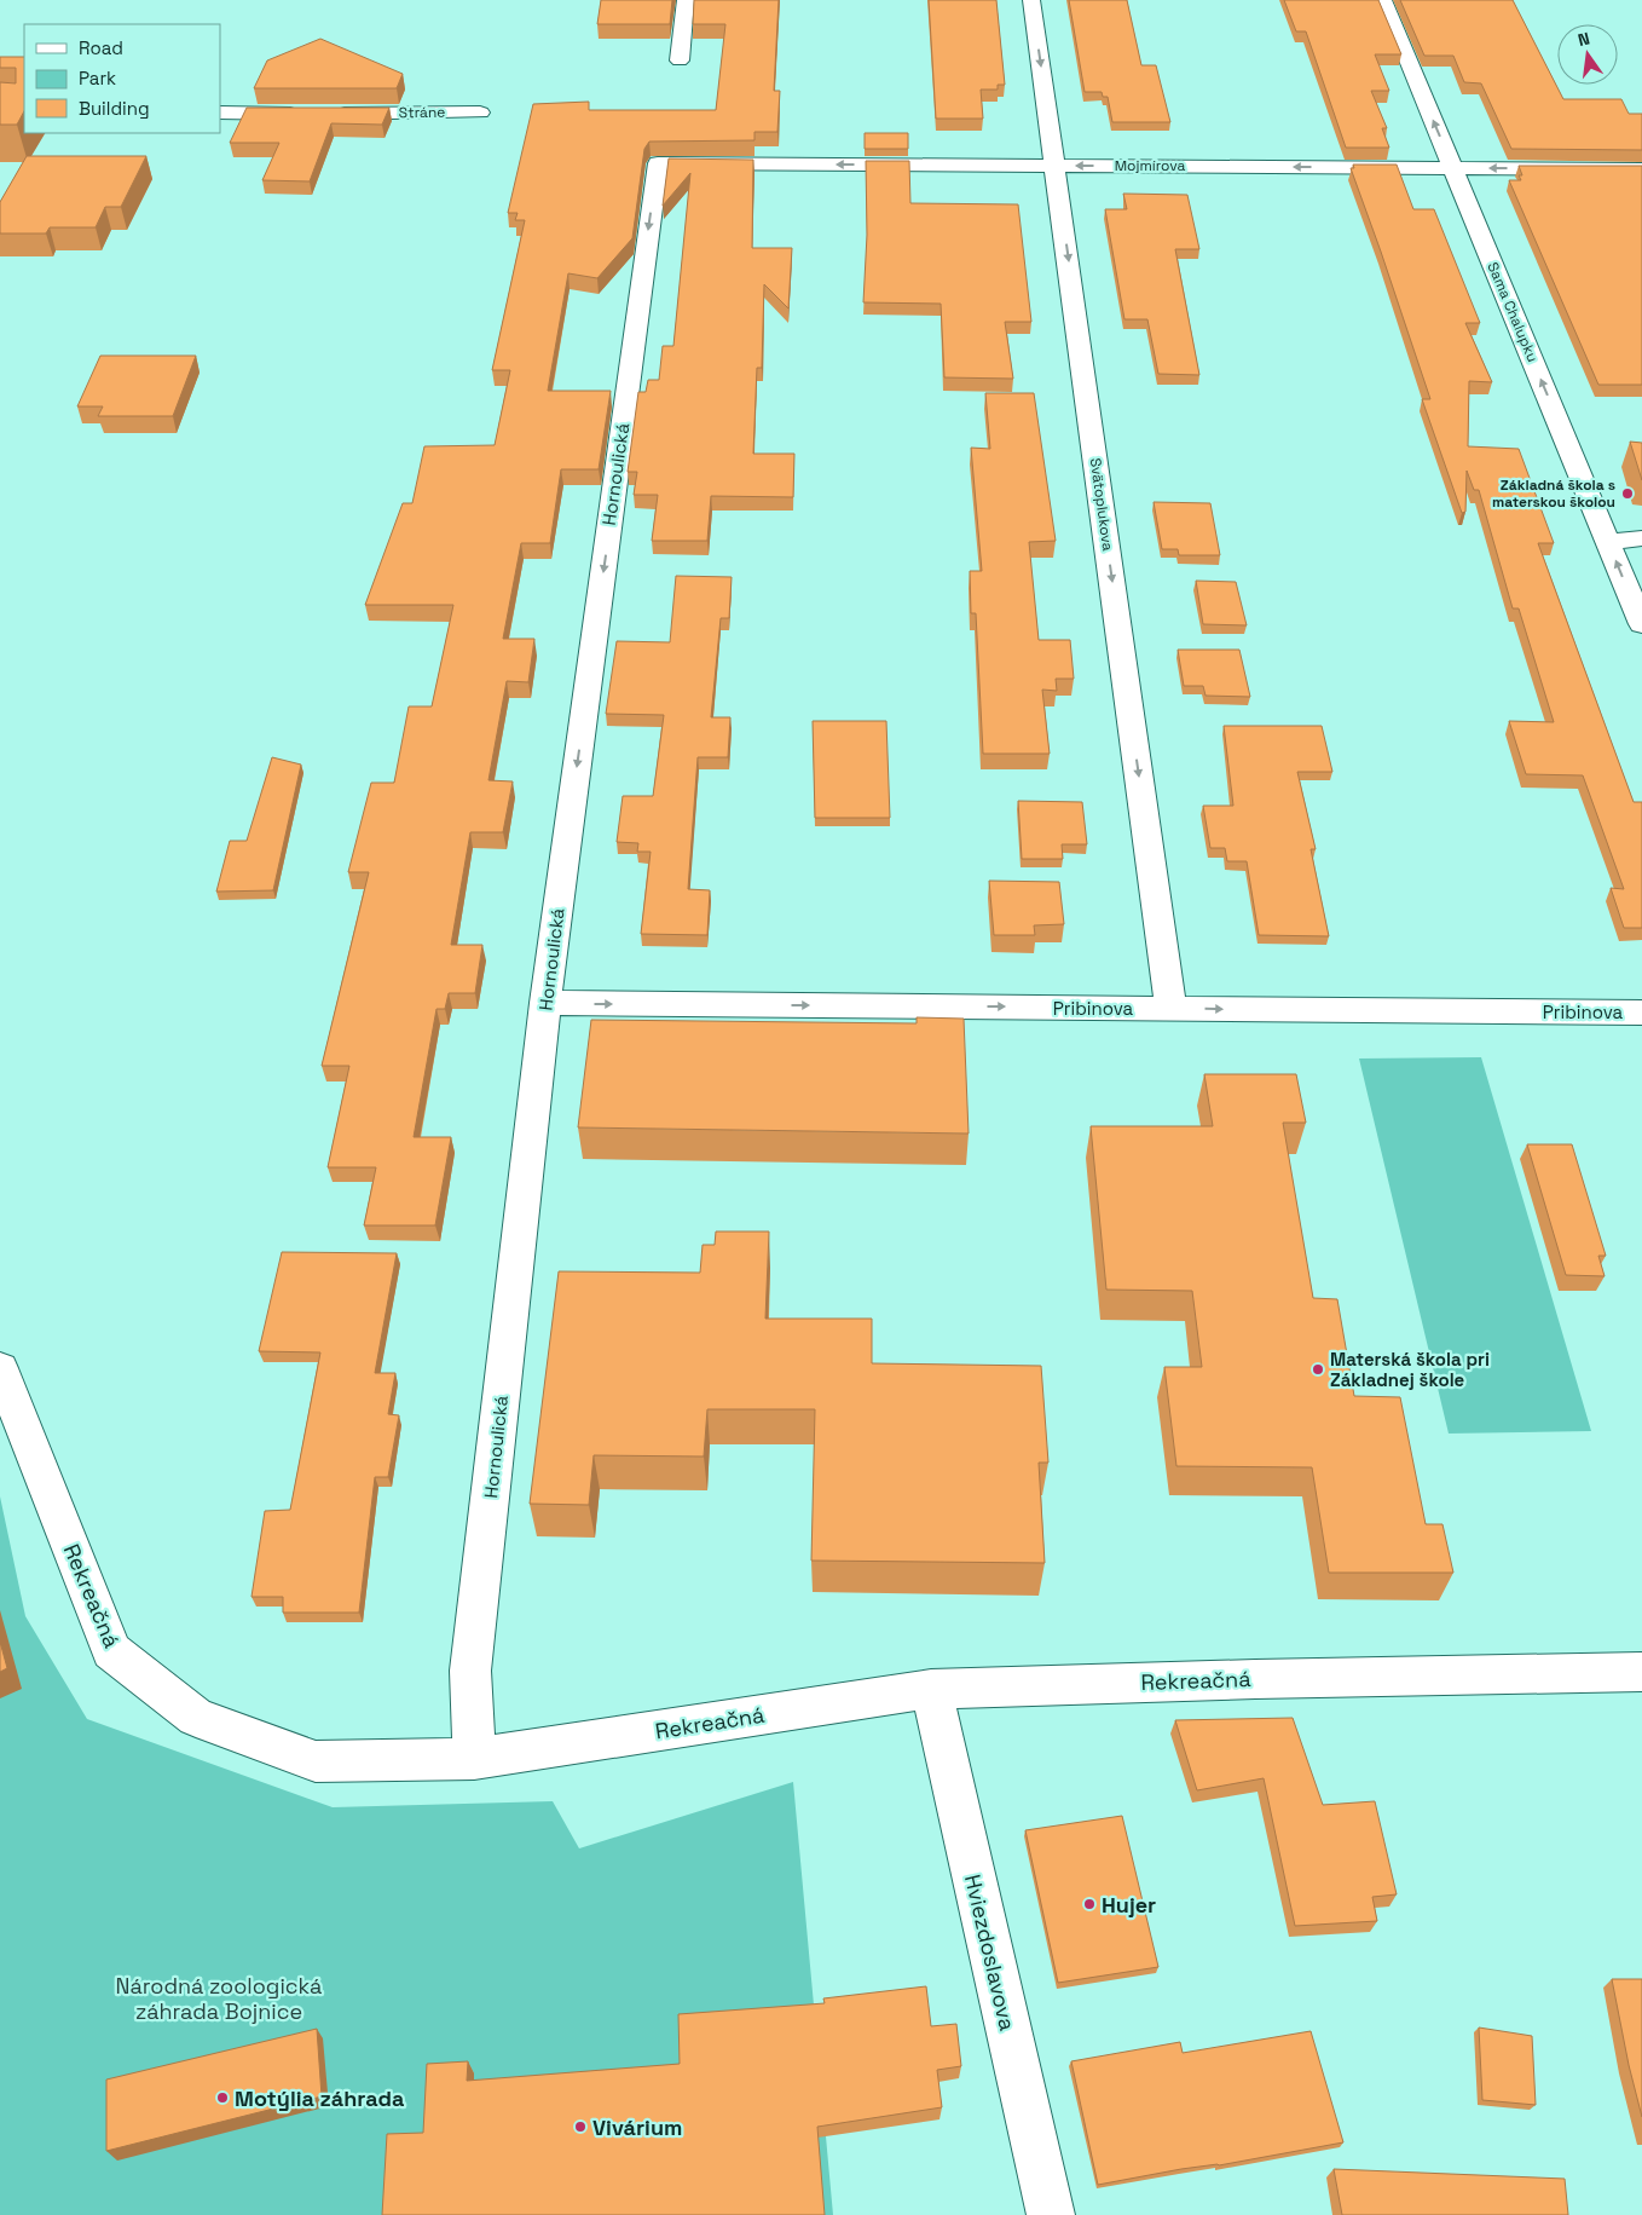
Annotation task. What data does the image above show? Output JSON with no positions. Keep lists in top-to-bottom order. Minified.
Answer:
{"streets":{"street":["Stráne","Mojmírova","Sama Chalupku","Hornoulická","Svätoplukova","Pribinova","Rekreačná","Hviezdoslavova"]},"crossings":[["Mojmírova","Sama Chalupku"],["Mojmírova","Hornoulická"],["Mojmírova","Svätoplukova"],["Hornoulická","Pribinova"],["Hornoulická","Rekreačná"],["Svätoplukova","Pribinova"],["Rekreačná","Hviezdoslavova"]],"one_way":["Mojmírova","Sama Chalupku","Hornoulická","Svätoplukova","Pribinova"],"parks":["Národná zoologická záhrada Bojnice"],"places":["Základná škola s materskou školou","Materská škola pri Základnej škole","Hujer","Motýlia záhrada","Vivárium"],"legend":["Road","Park","Building"],"north":"top"}
